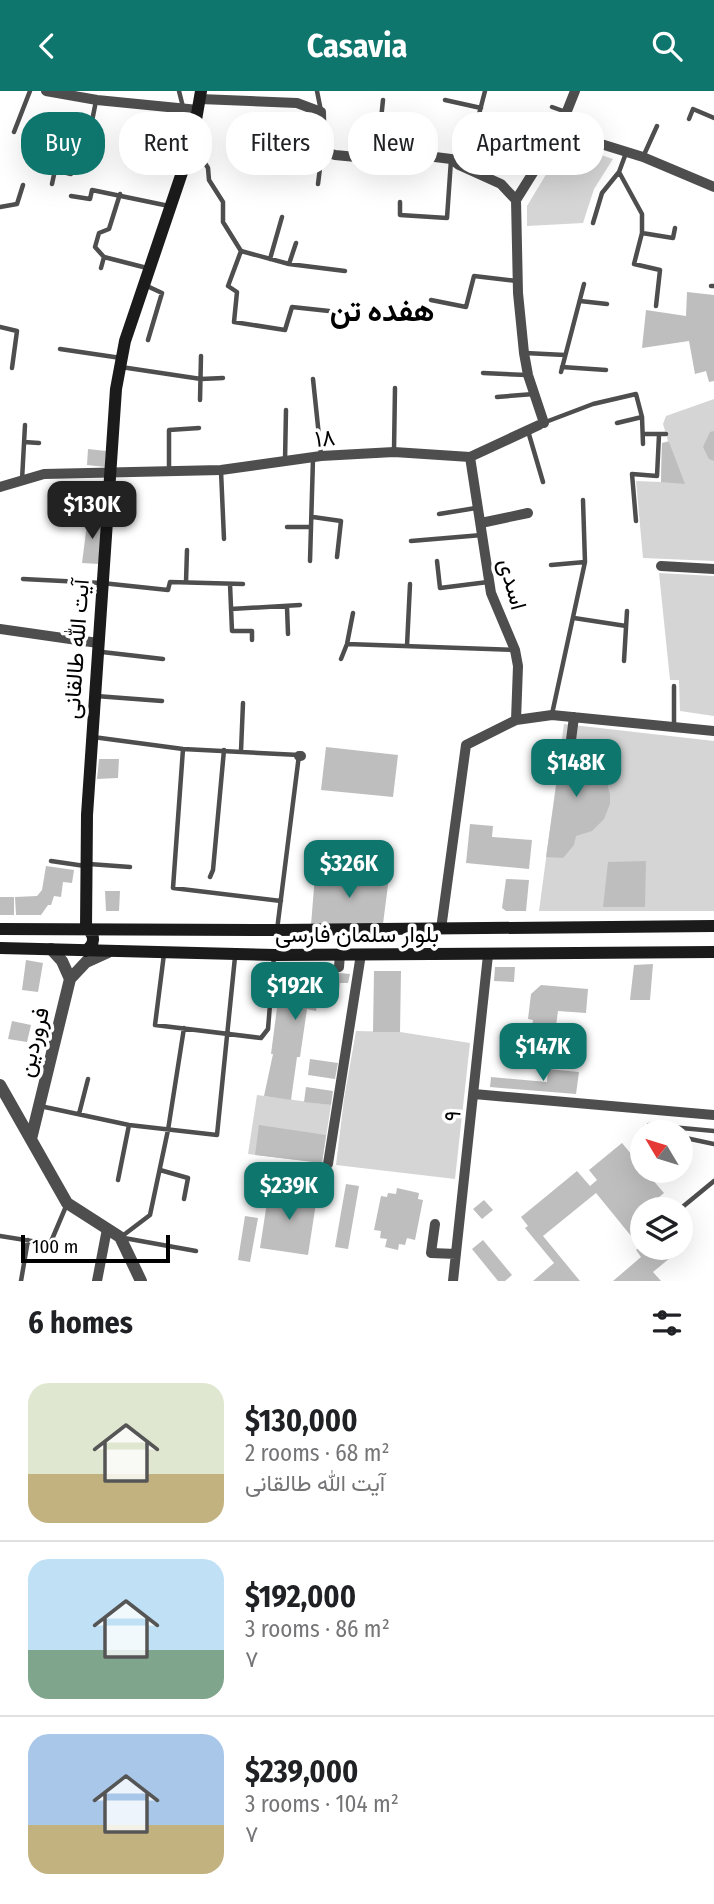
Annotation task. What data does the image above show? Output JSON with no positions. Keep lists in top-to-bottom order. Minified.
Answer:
{"streets":{"main road":["آیت الله طالقانی","بلوار سلمان فارسی"],"street":["۱۸","اسدی","فروردین","۹"]},"crossings":[["۱۸","اسدی"],["۱۸","آیت الله طالقانی"],["آیت الله طالقانی","بلوار سلمان فارسی"],["بلوار سلمان فارسی","۹"]],"districts":["هفده تن"],"scale_bar":"100 m","north":"top left","page":{"header":"Casavia","chip":["Buy","Rent","Filters","New","Apartment"],"price":["$130K","$148K","$326K","$192K","$147K","$239K"],"scale":"100 m","heading":"6 homes","list":[{"name":"$130,000","note":"2 rooms · 68 m² · آیت الله طالقانی"},{"name":"$192,000","note":"3 rooms · 86 m² · ۷"},{"name":"$239,000","note":"3 rooms · 104 m² · ۷"}]}}
